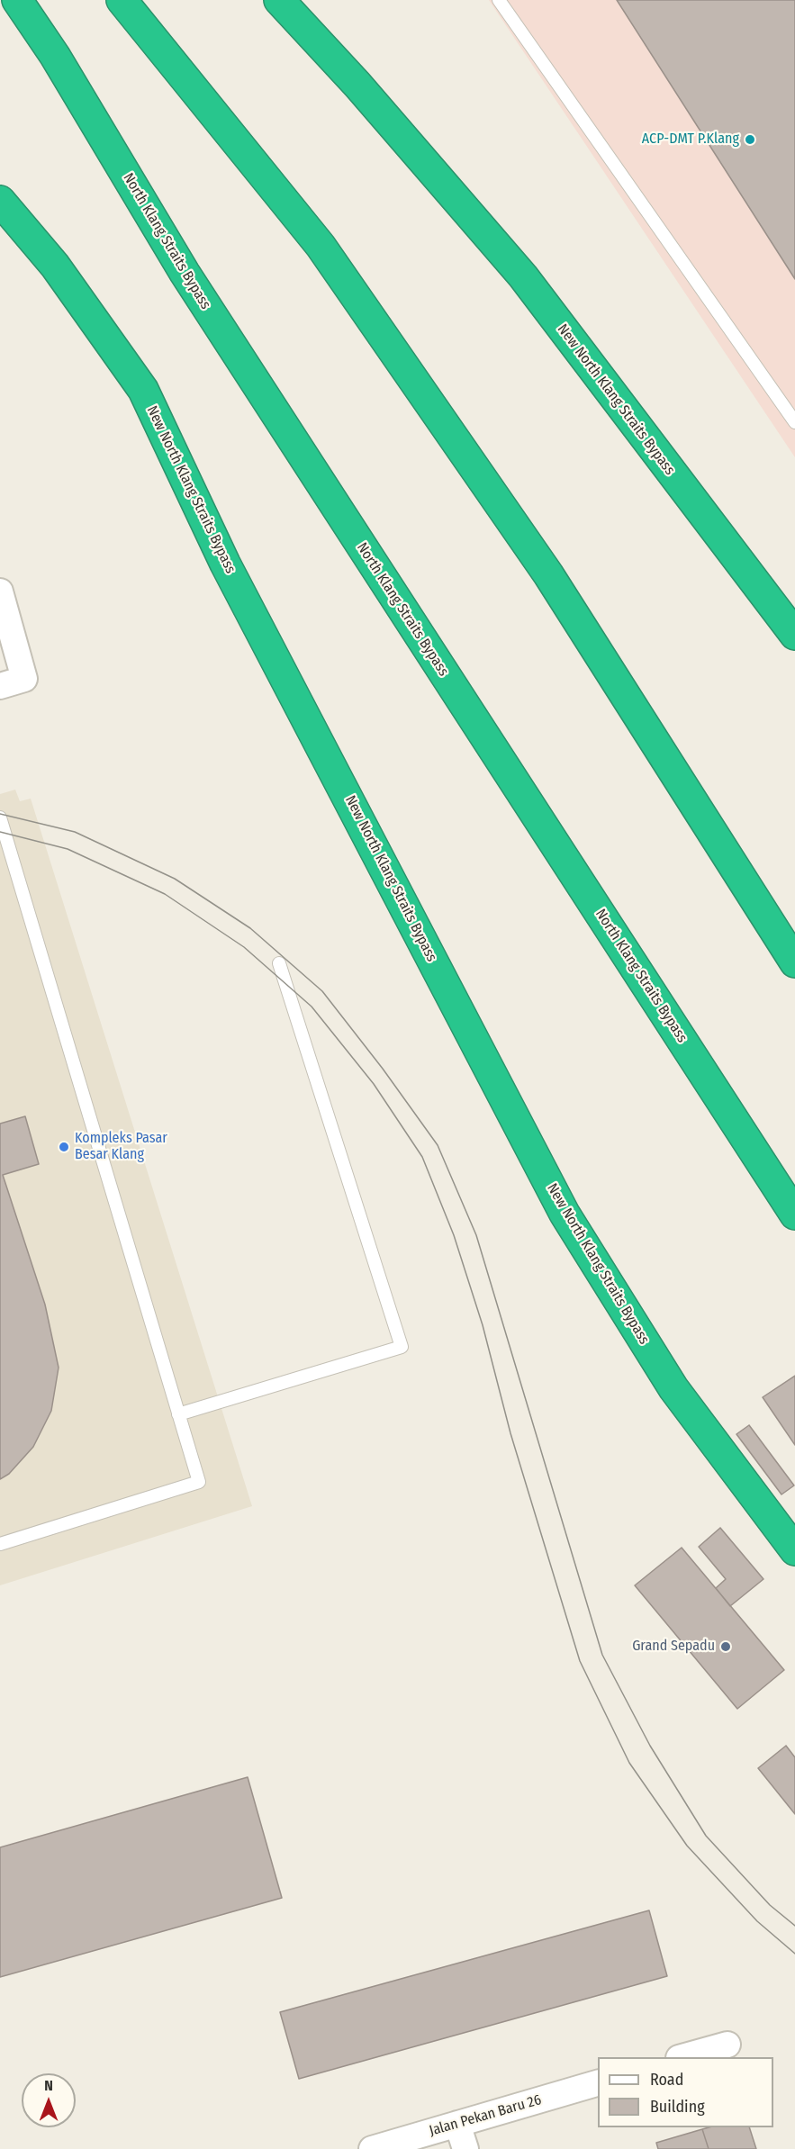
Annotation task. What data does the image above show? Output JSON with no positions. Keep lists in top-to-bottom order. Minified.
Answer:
{"streets":{"highway":["North Klang Straits Bypass","New North Klang Straits Bypass"],"street":["Jalan Pekan Baru 26"]},"places":["ACP-DMT P.Klang","Kompleks Pasar Besar Klang","Grand Sepadu"],"legend":["Road","Building"],"north":"top"}
